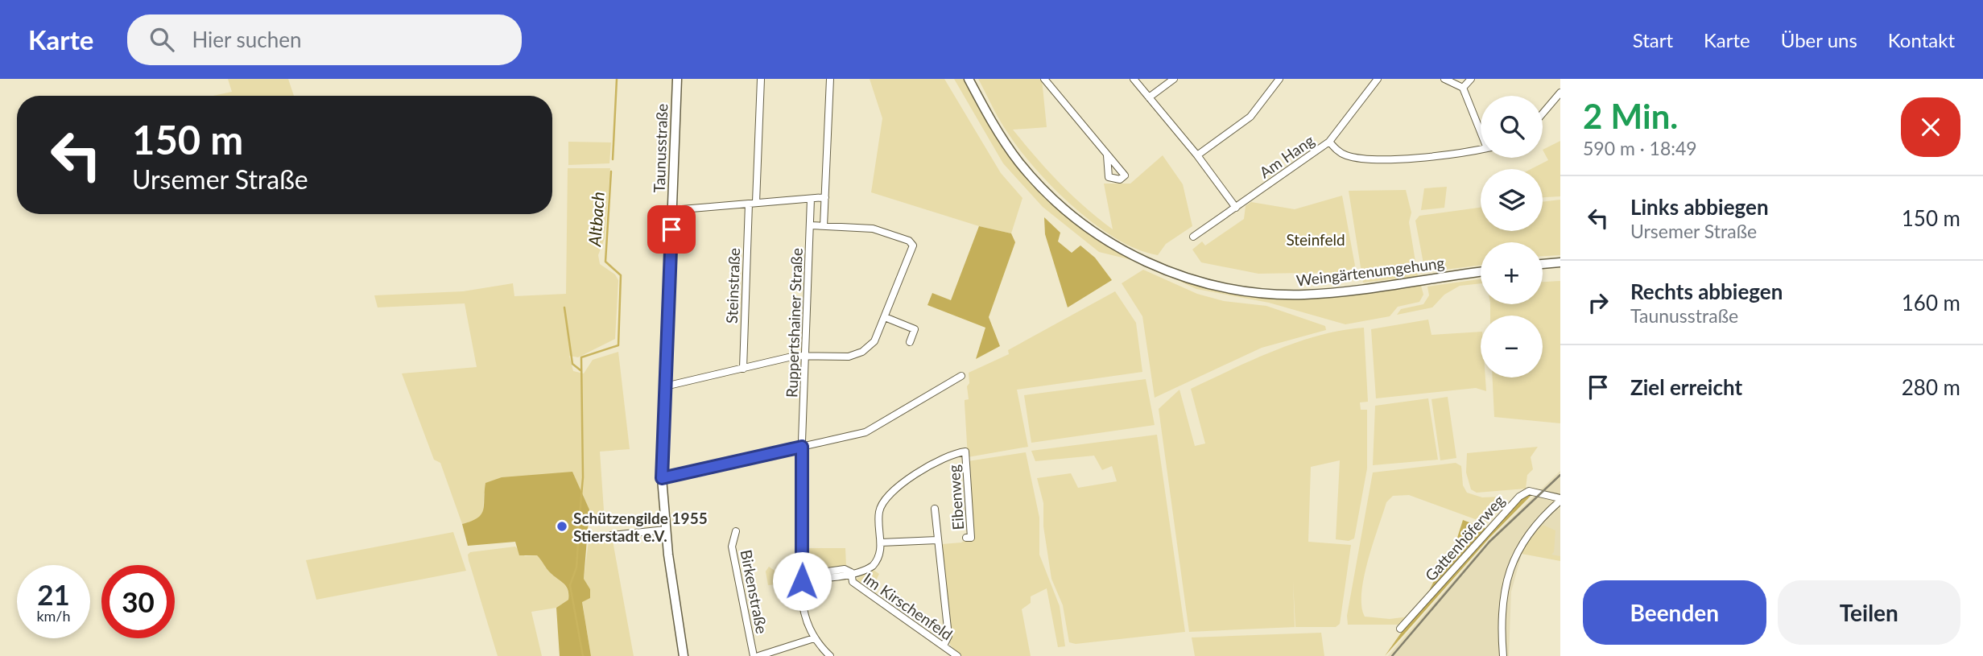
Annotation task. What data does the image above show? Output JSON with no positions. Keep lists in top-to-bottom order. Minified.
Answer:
{"streets":{"main road":["Taunusstraße","Weingärtenumgehung"],"street":["Am Hang","Steinstraße","Ruppertshainer Straße","Eibenweg","Gattenhöferweg","Birkenstraße","Im Kirschenfeld"]},"crossings":[["Eibenweg","Im Kirschenfeld"]],"water":["Altbach"],"parks":["Steinfeld"],"places":["Schützengilde 1955 Stierstadt e.V."],"page":{"header":"Karte","search":"Hier suchen","nav":["Start","Karte","Über uns","Kontakt"],"heading":["2 Min.","590 m · 18:49"],"map_buttons":["+","−"],"turn":["150 m","Ursemer Straße"],"list":[{"name":"Links abbiegen","note":"Ursemer Straße","value":"150 m"},{"name":"Rechts abbiegen","note":"Taunusstraße","value":"160 m"},{"name":"Ziel erreicht","value":"280 m"}],"speed":"21 km/h","limit":"30","buttons":["Beenden","Teilen"]}}
